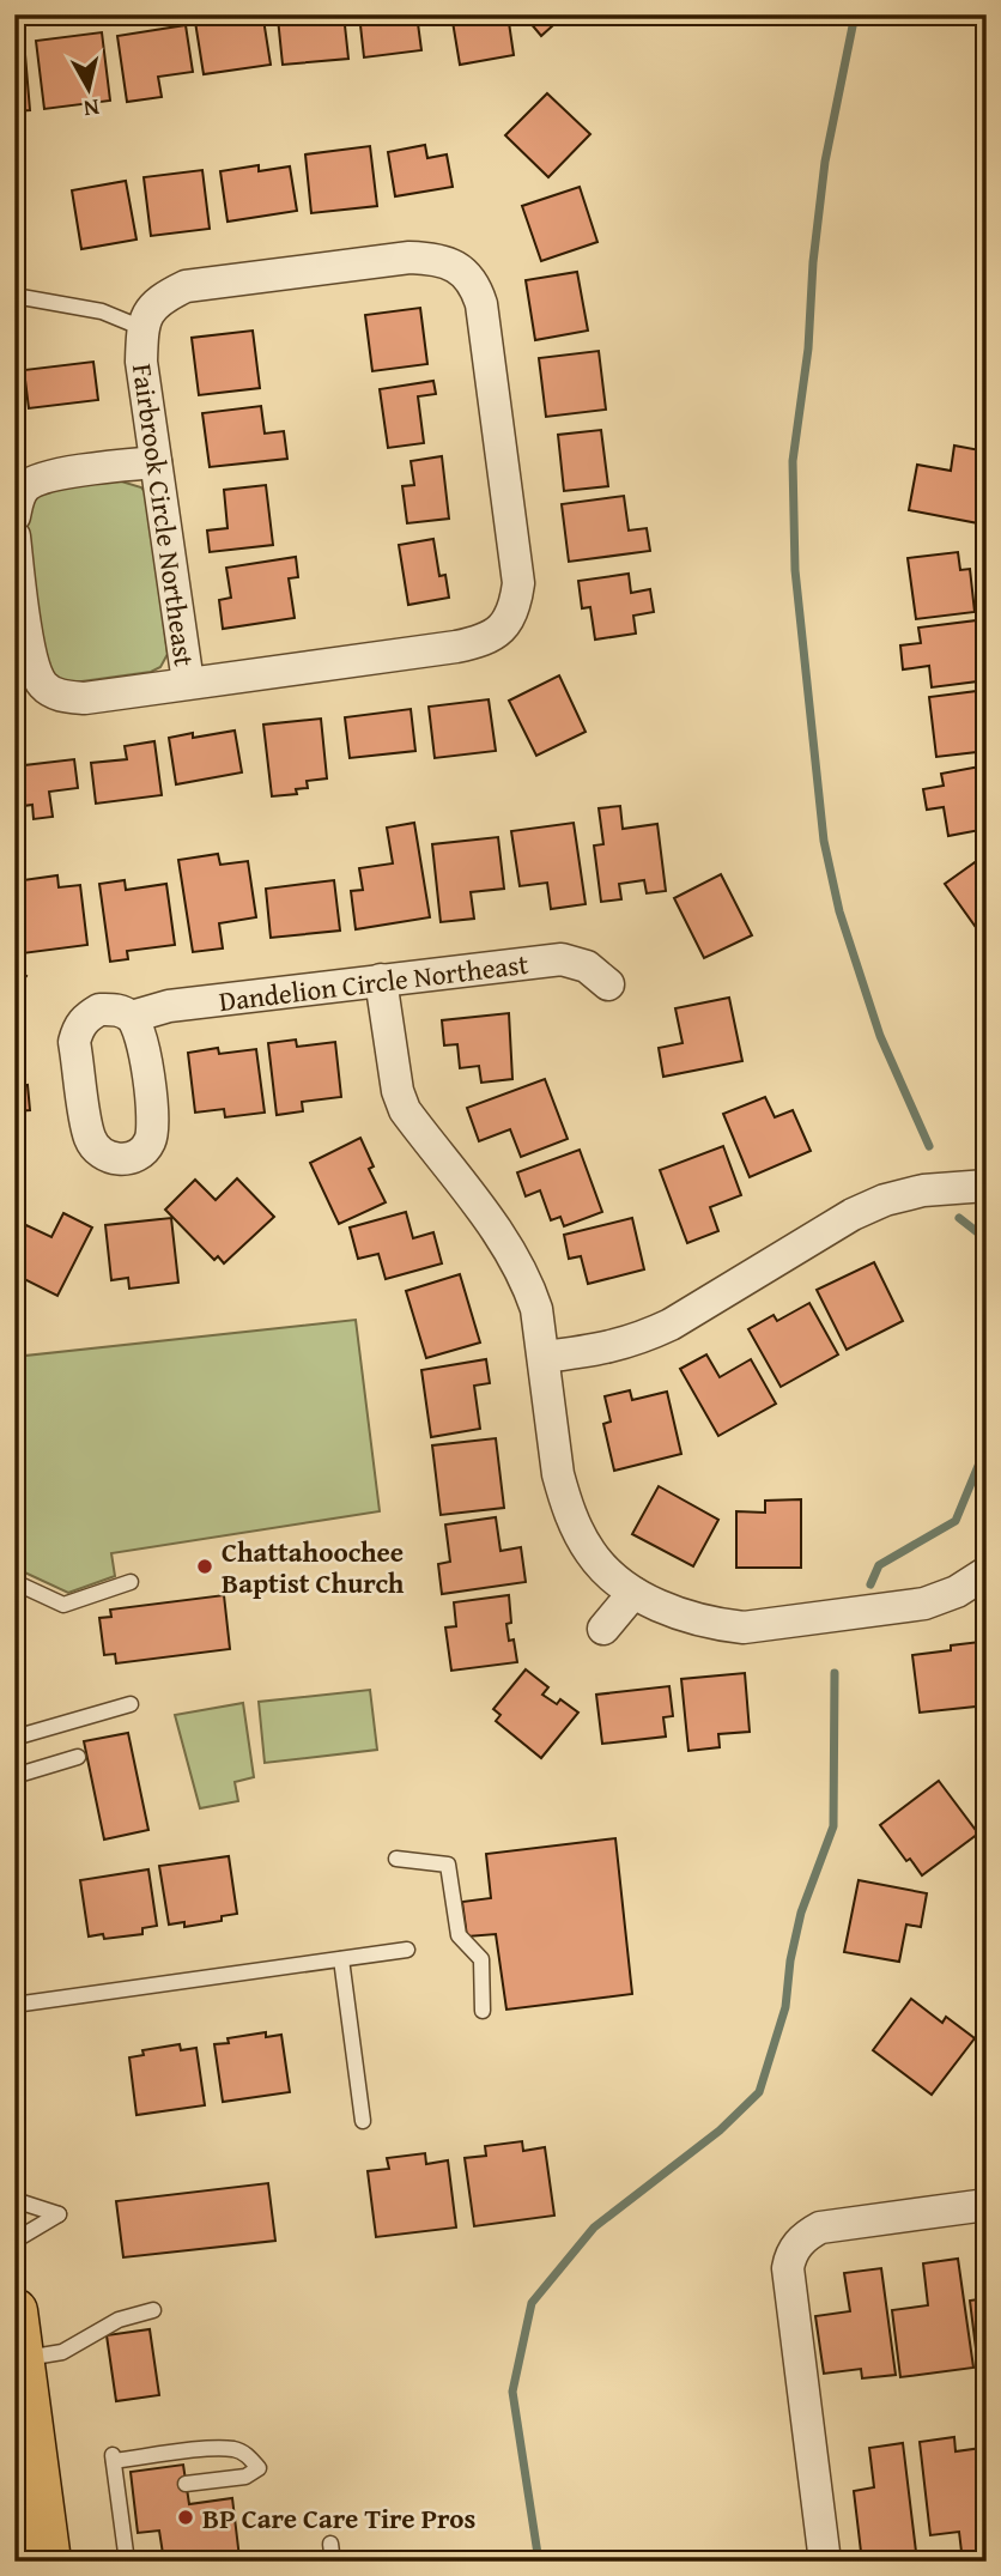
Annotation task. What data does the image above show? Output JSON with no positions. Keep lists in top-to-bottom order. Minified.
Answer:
{"streets":{"street":["Fairbrook Circle Northeast","Dandelion Circle Northeast"]},"places":["Chattahoochee Baptist Church","BP Care Care Tire Pros"],"north":"bottom"}
